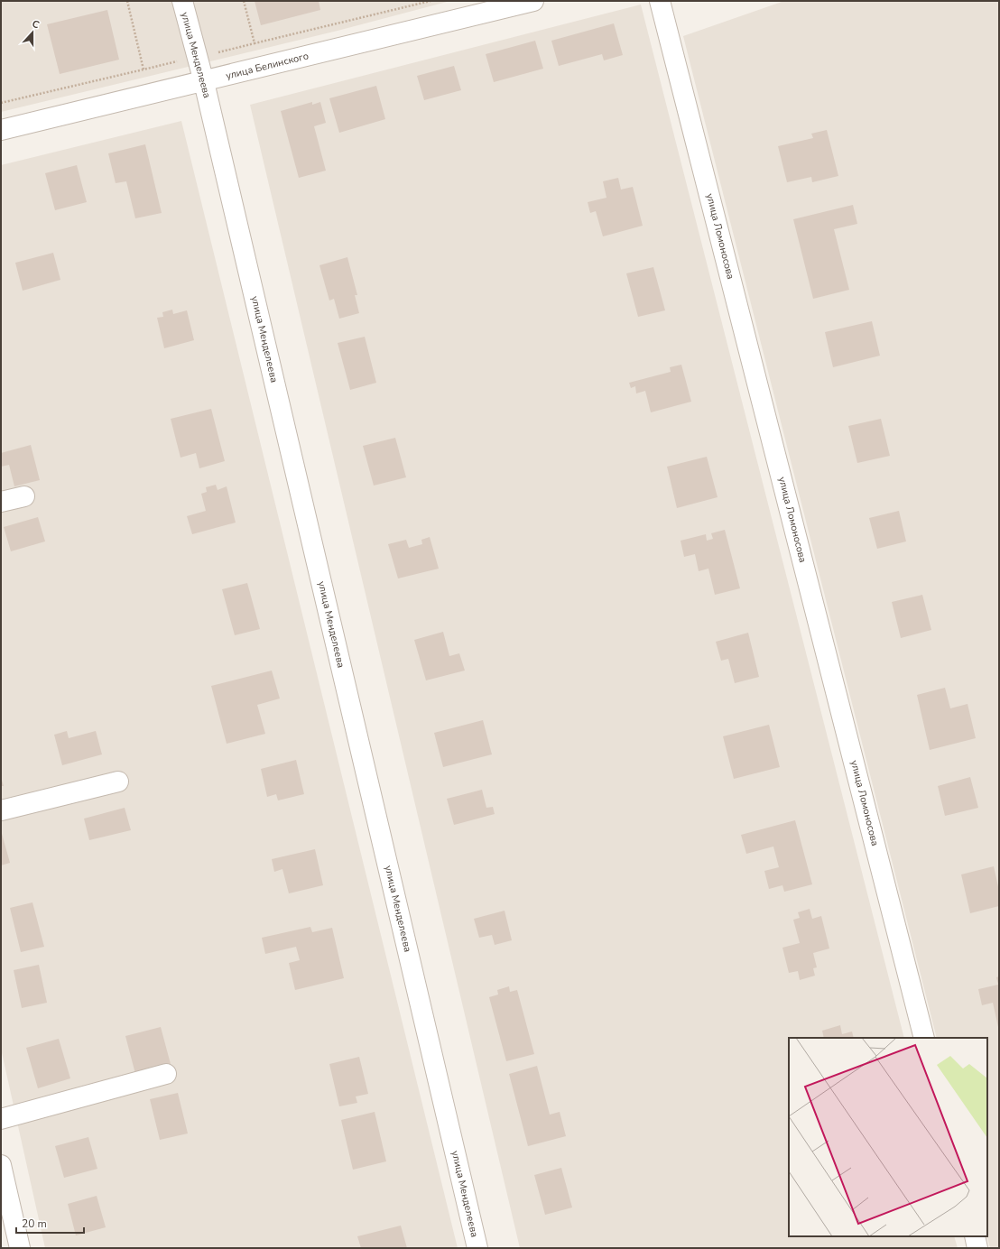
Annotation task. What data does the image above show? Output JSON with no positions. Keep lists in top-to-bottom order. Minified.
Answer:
{"streets":{"street":["улица Менделеева","улица Белинского","улица Ломоносова"]},"crossings":[["улица Менделеева","улица Белинского"]],"scale_bar":"20 m","north":"top"}
